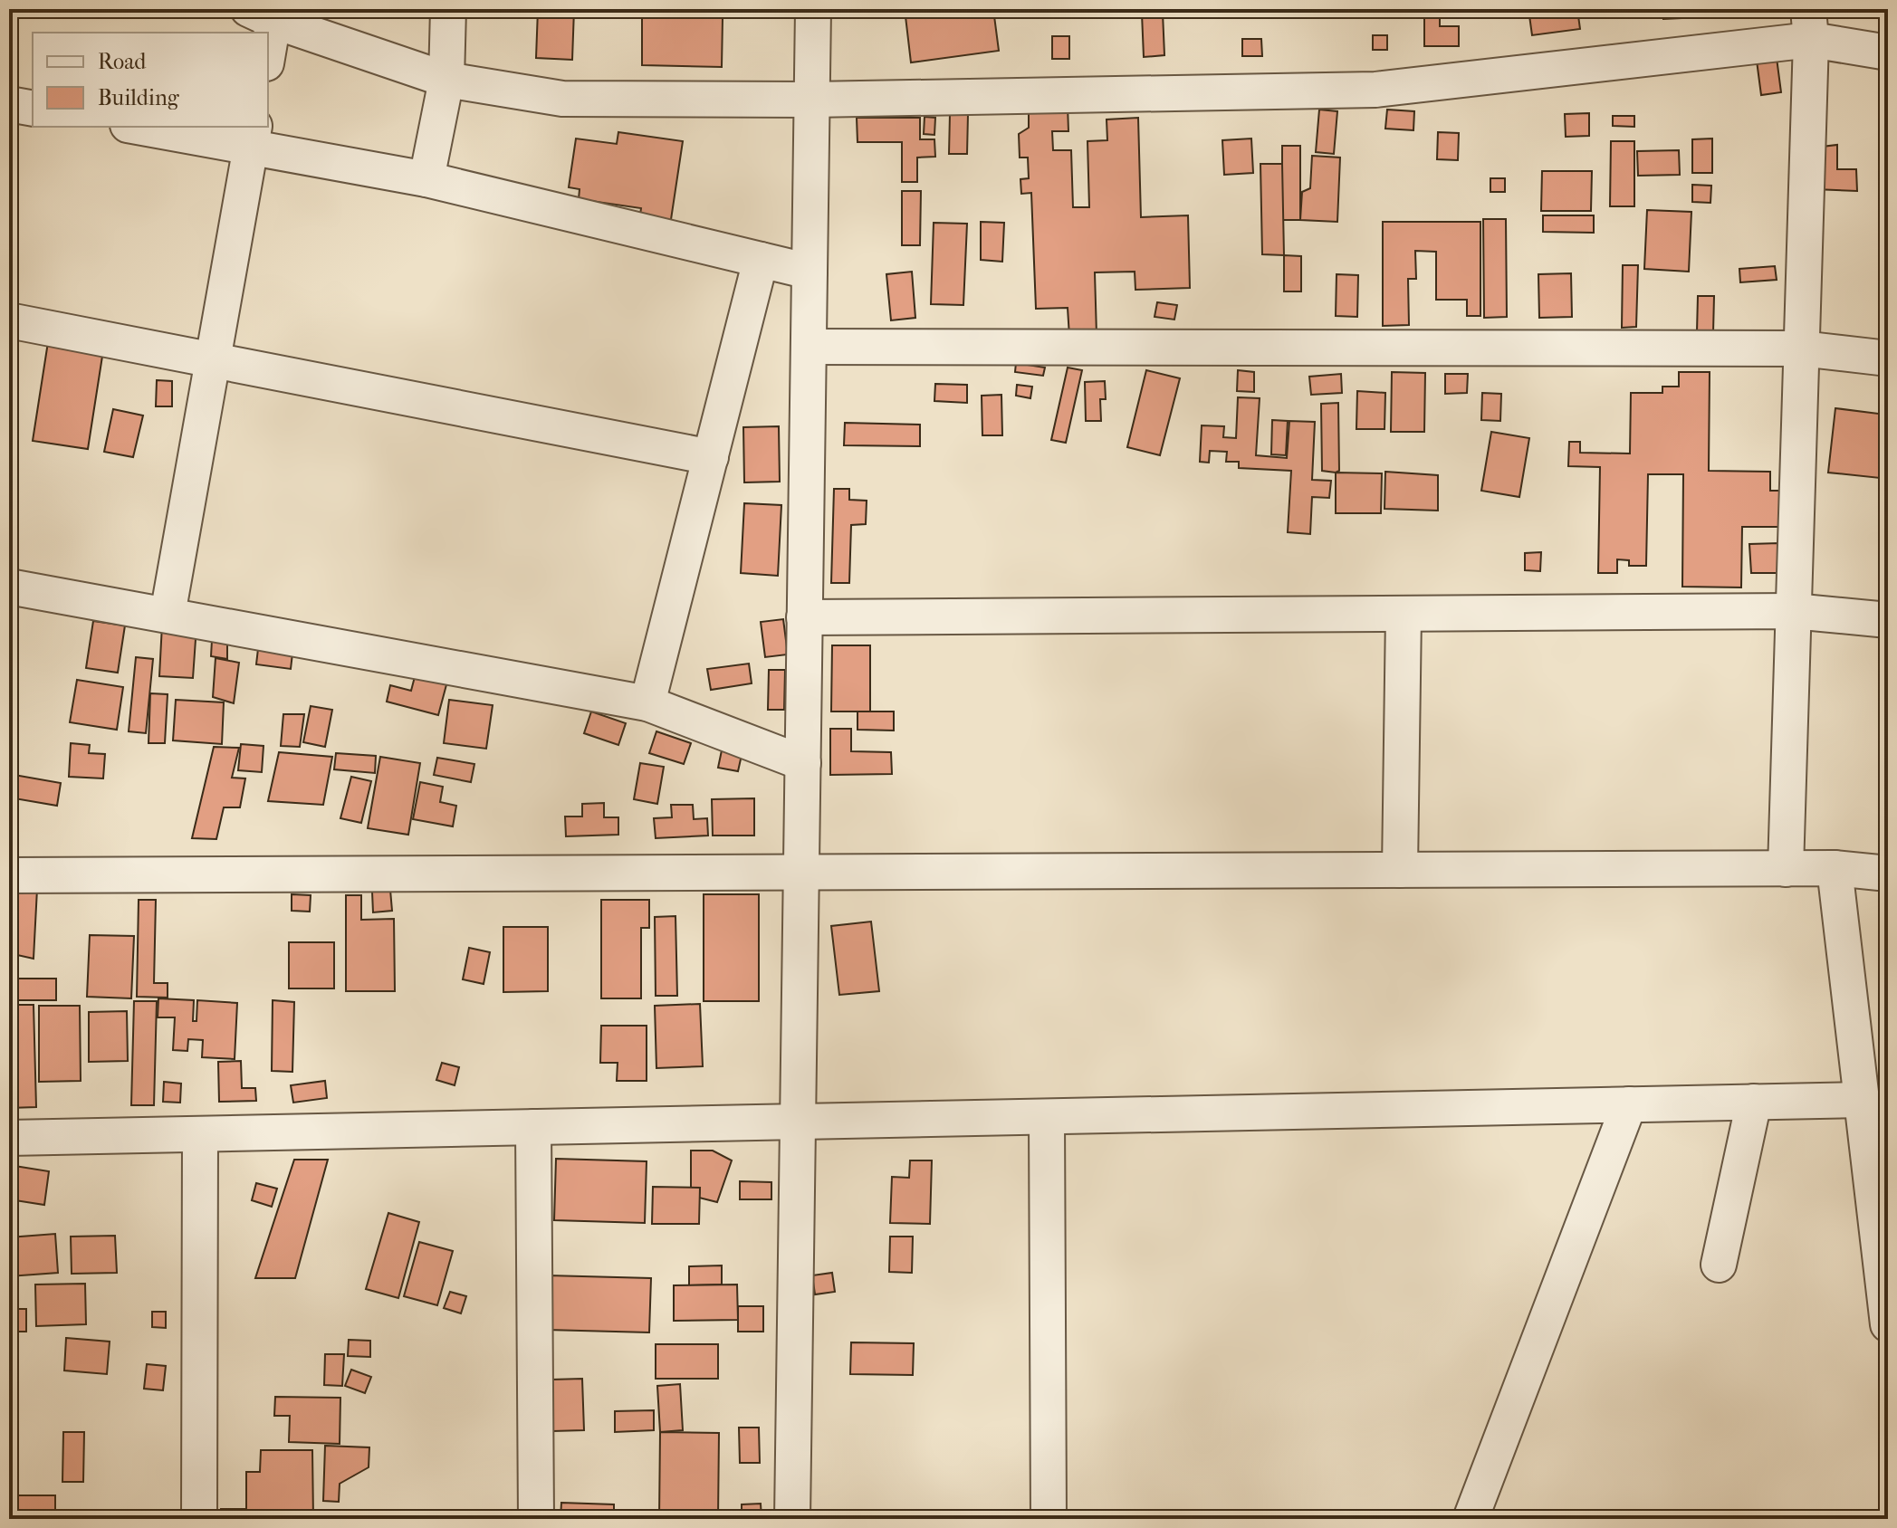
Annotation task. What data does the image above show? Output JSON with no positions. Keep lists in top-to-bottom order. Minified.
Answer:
{"legend":["Road","Building"]}
